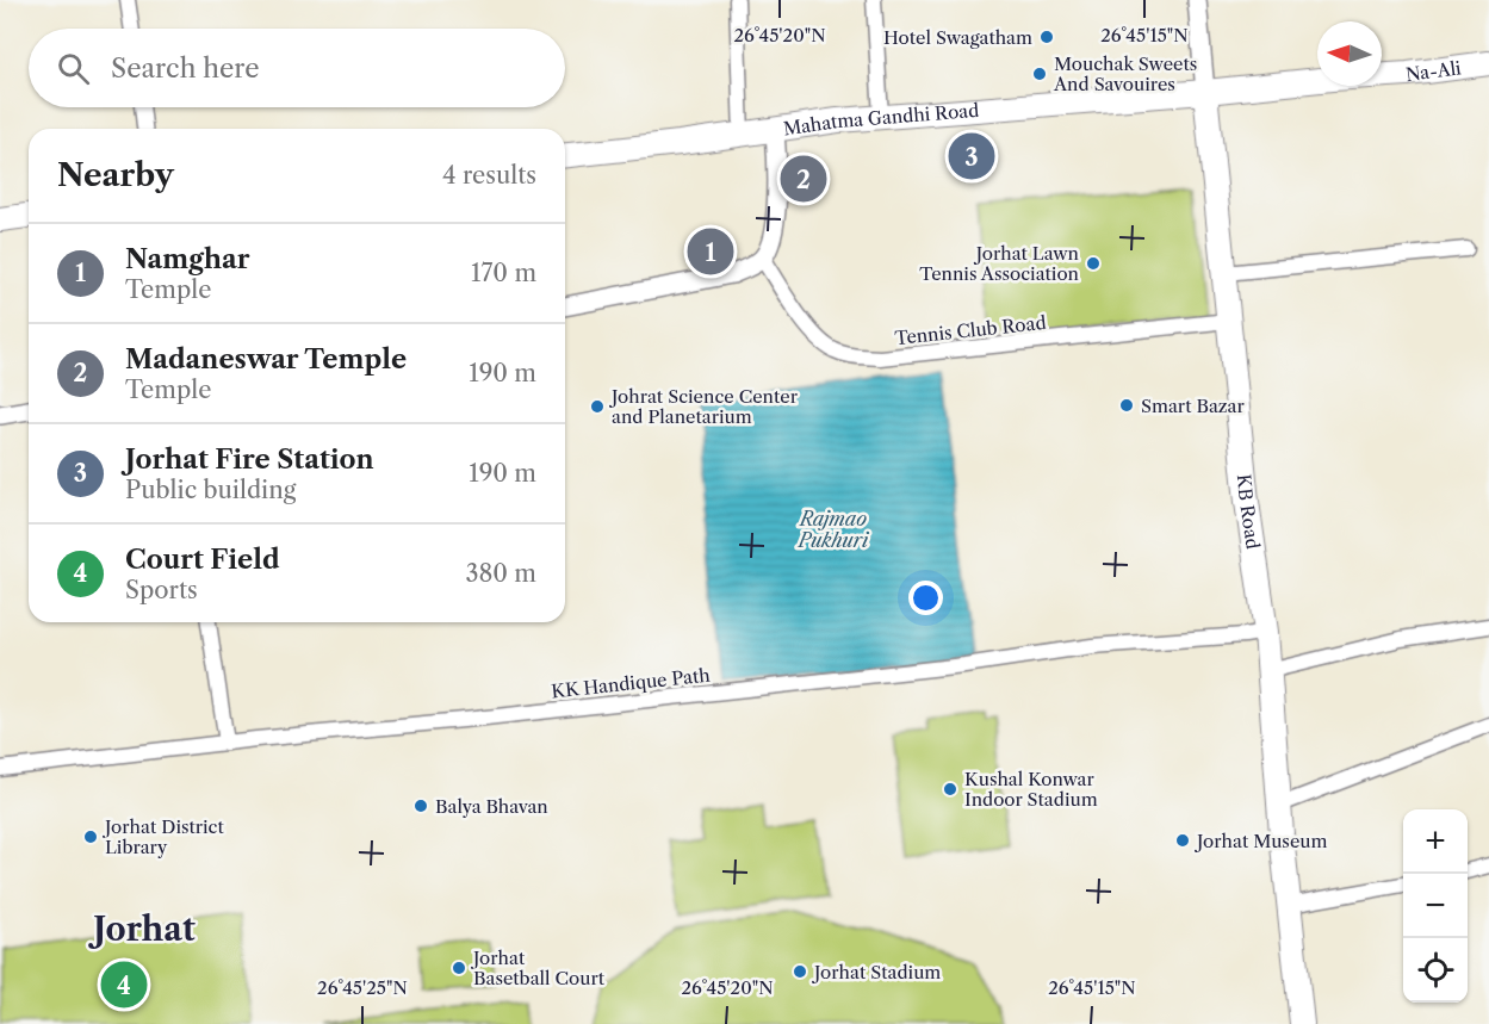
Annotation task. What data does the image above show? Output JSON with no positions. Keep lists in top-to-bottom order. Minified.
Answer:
{"streets":{"main road":["Na-Ali","Mahatma Gandhi Road","KB Road"],"street":["Tennis Club Road","KK Handique Path"]},"crossings":[["Na-Ali","Mahatma Gandhi Road"],["Na-Ali","KB Road"],["Mahatma Gandhi Road","KB Road"],["Tennis Club Road","KB Road"],["KB Road","KK Handique Path"]],"districts":["Jorhat"],"water":["Rajmao Pukhuri"],"places":["Hotel Swagatham","Mouchak Sweets And Savouires","Jorhat Lawn Tennis Association","Smart Bazar","Johrat Science Center and Planetarium","Kushal Konwar Indoor Stadium","Balya Bhavan","Jorhat District Library","Jorhat Museum","Jorhat Basetball Court","Jorhat Stadium"],"north":"left","page":{"search":"Search here","heading":["Nearby","4 results"],"pins":["3","2","1","4"],"list":[{"mark":"1","name":"Namghar","note":"Temple","value":"170 m"},{"mark":"2","name":"Madaneswar Temple","note":"Temple","value":"190 m"},{"mark":"3","name":"Jorhat Fire Station","note":"Public building","value":"190 m"},{"mark":"4","name":"Court Field","note":"Sports","value":"380 m"}],"map_buttons":["+","−"]},"coordinates":["26°45'20\"N","26°45'15\"N","26°45'25\"N"]}
